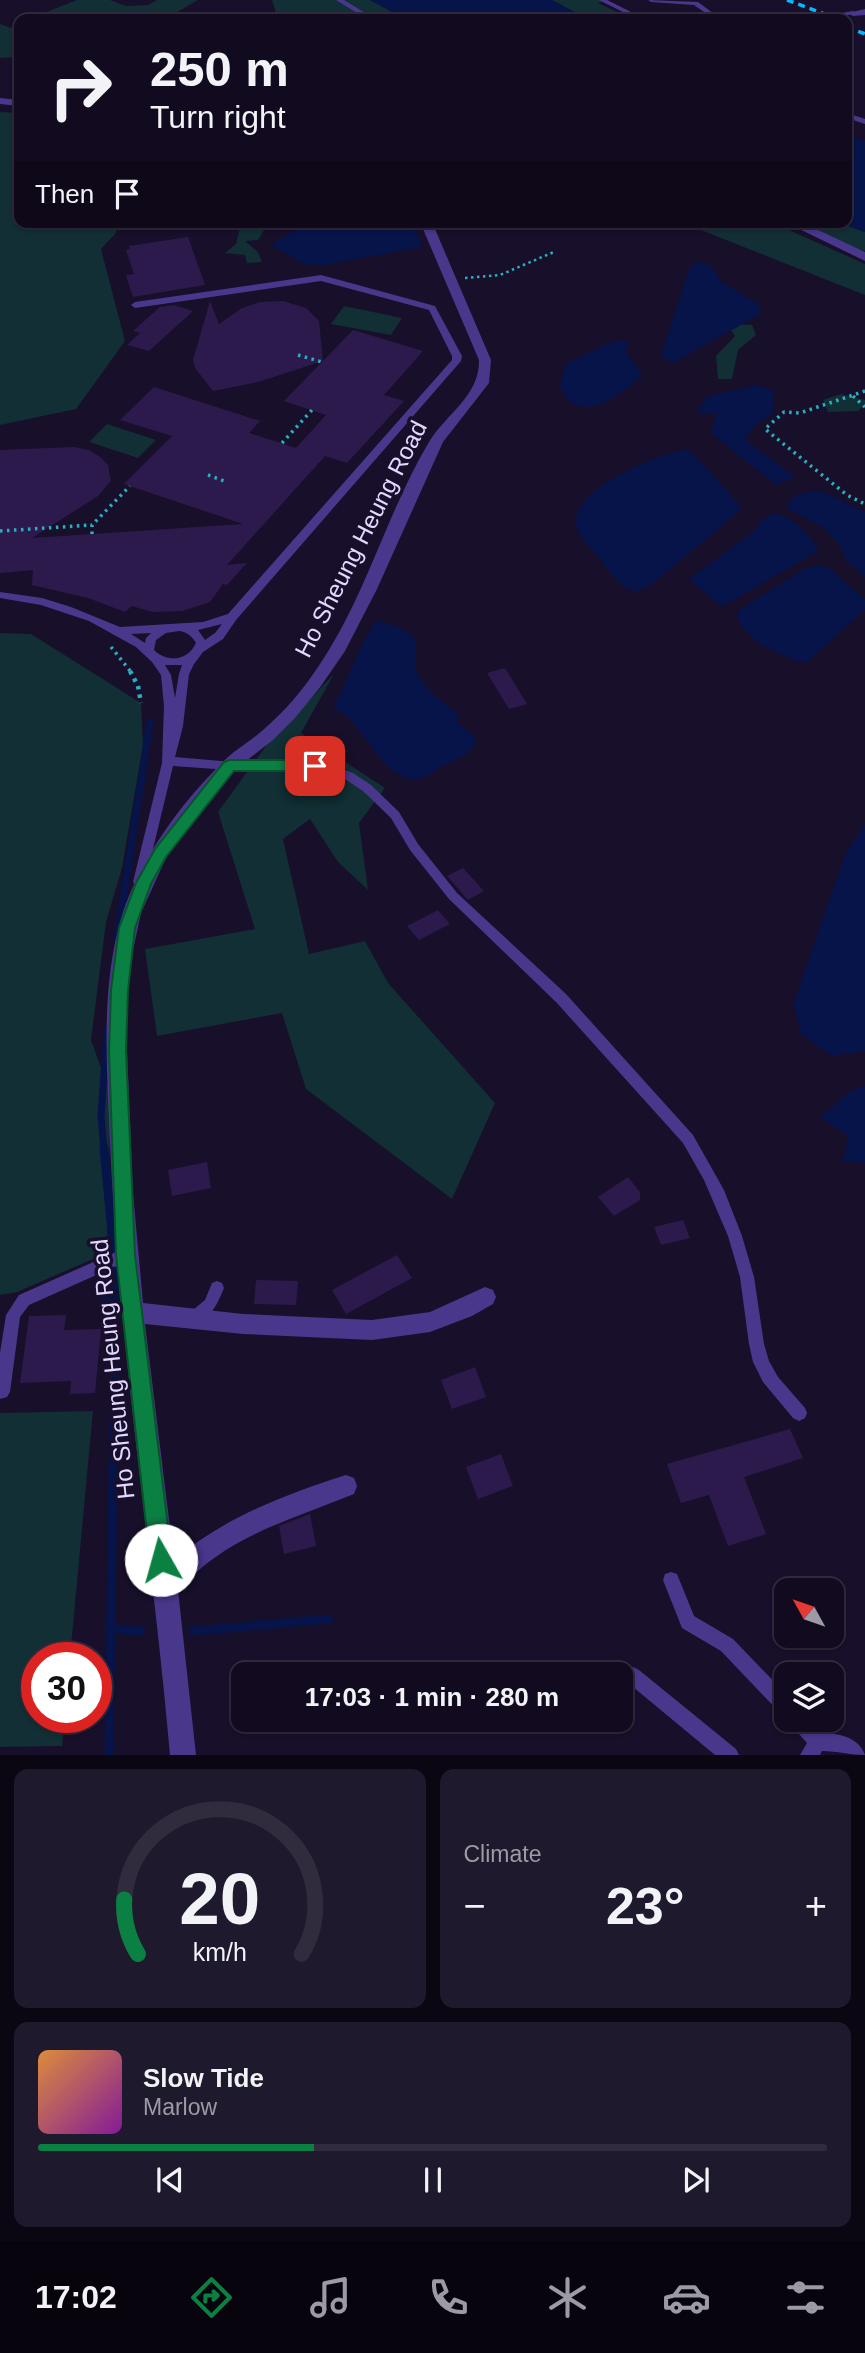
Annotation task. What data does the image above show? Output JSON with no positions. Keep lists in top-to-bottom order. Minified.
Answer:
{"streets":{"street":["Ho Sheung Heung Road"]},"north":"top left","page":{"turn":["250 m","Turn right"],"then":"Then","limit":"30","trip":"17:03 · 1 min · 280 m","tile":"Climate","heat":["−","23°","+"],"song":["Slow Tide","Marlow"],"tabs":"17:02","gauge":["20","km/h"]}}
